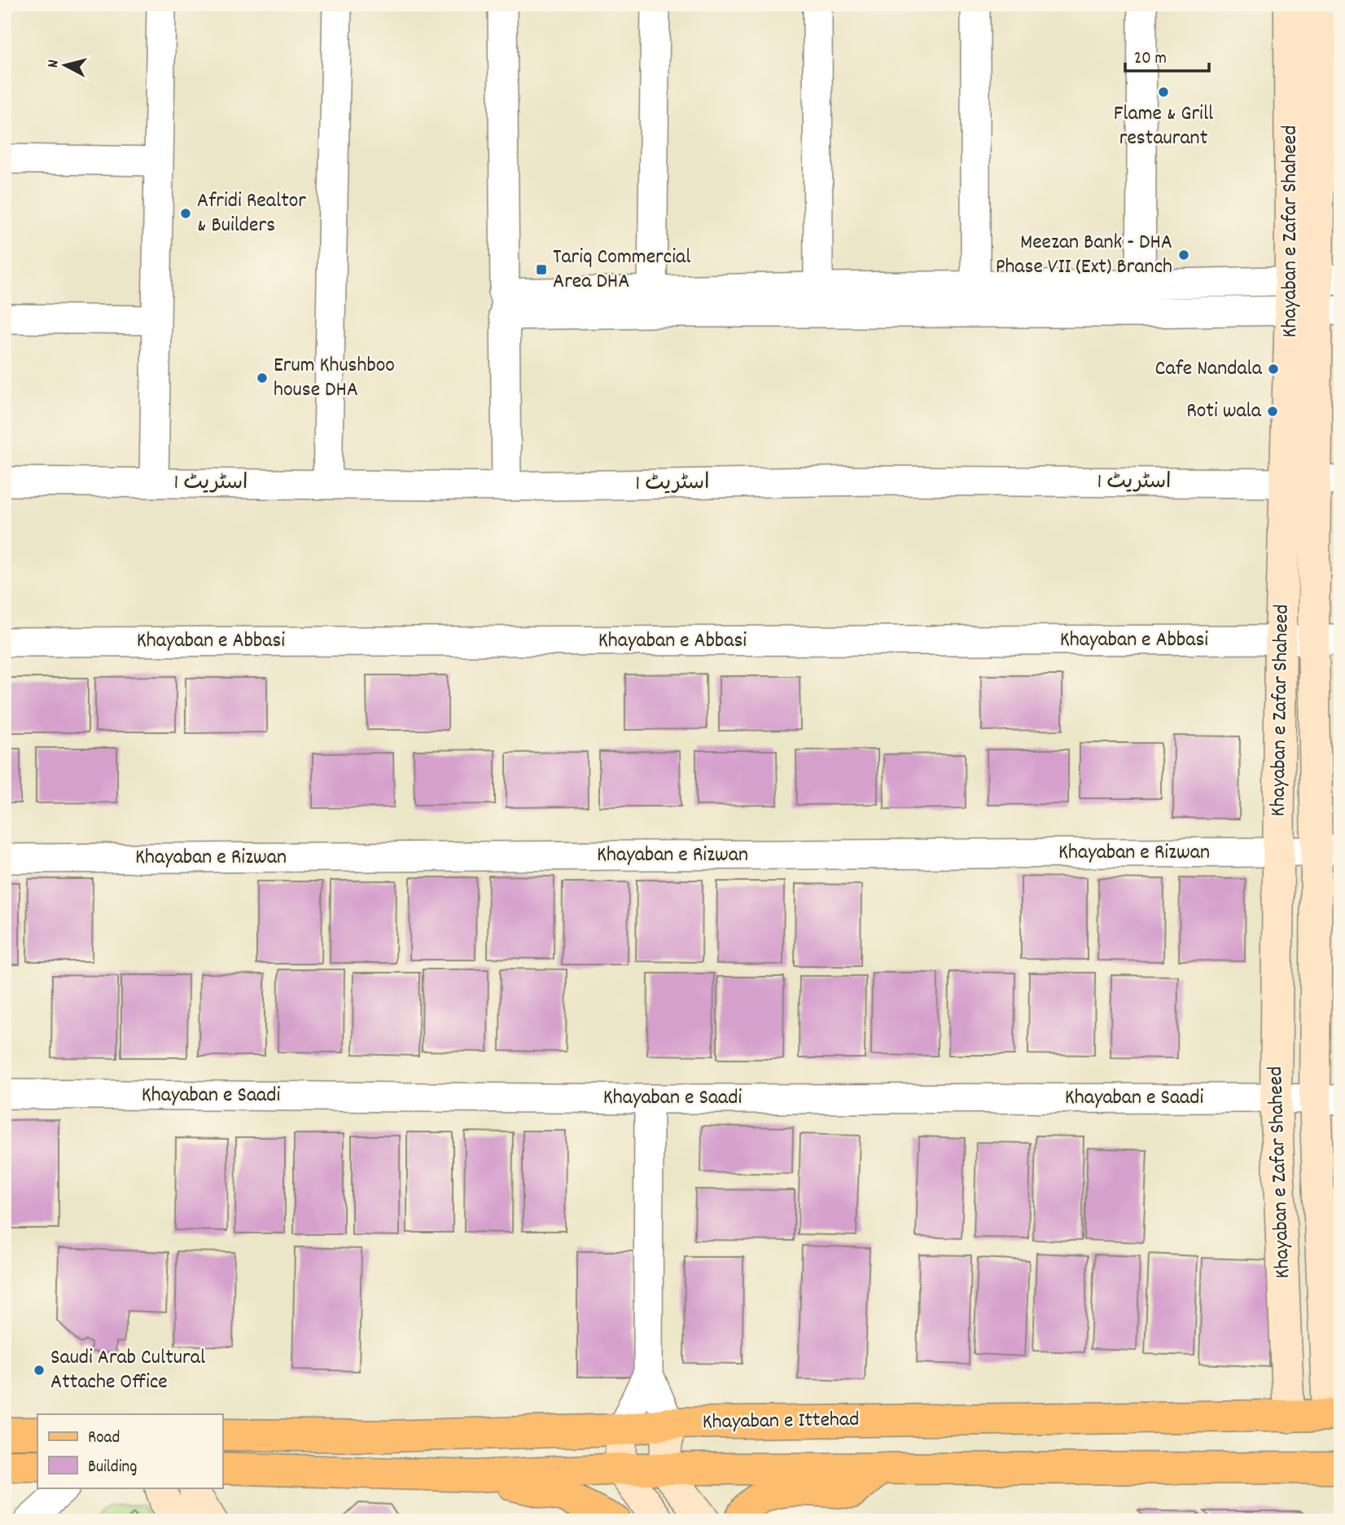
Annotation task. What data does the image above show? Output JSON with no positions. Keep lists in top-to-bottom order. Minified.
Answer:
{"streets":{"main road":["Khayaban e Ittehad"],"street":["Khayaban e Zafar Shaheed","اسٹریٹ 1","Khayaban e Abbasi","Khayaban e Rizwan","Khayaban e Saadi"]},"crossings":[["Khayaban e Zafar Shaheed","اسٹریٹ 1"],["Khayaban e Zafar Shaheed","Khayaban e Abbasi"],["Khayaban e Zafar Shaheed","Khayaban e Rizwan"],["Khayaban e Zafar Shaheed","Khayaban e Saadi"],["Khayaban e Zafar Shaheed","Khayaban e Ittehad"]],"places":{"other":["Flame & Grill restaurant","Afridi Realtor & Builders","Meezan Bank - DHA Phase VII (Ext) Branch","Cafe Nandala","Erum Khushboo house DHA","Roti wala","Saudi Arab Cultural Attache Office"],"transit":["Tariq Commercial Area DHA"]},"legend":["Road","Building"],"scale_bar":"20 m","north":"left"}
